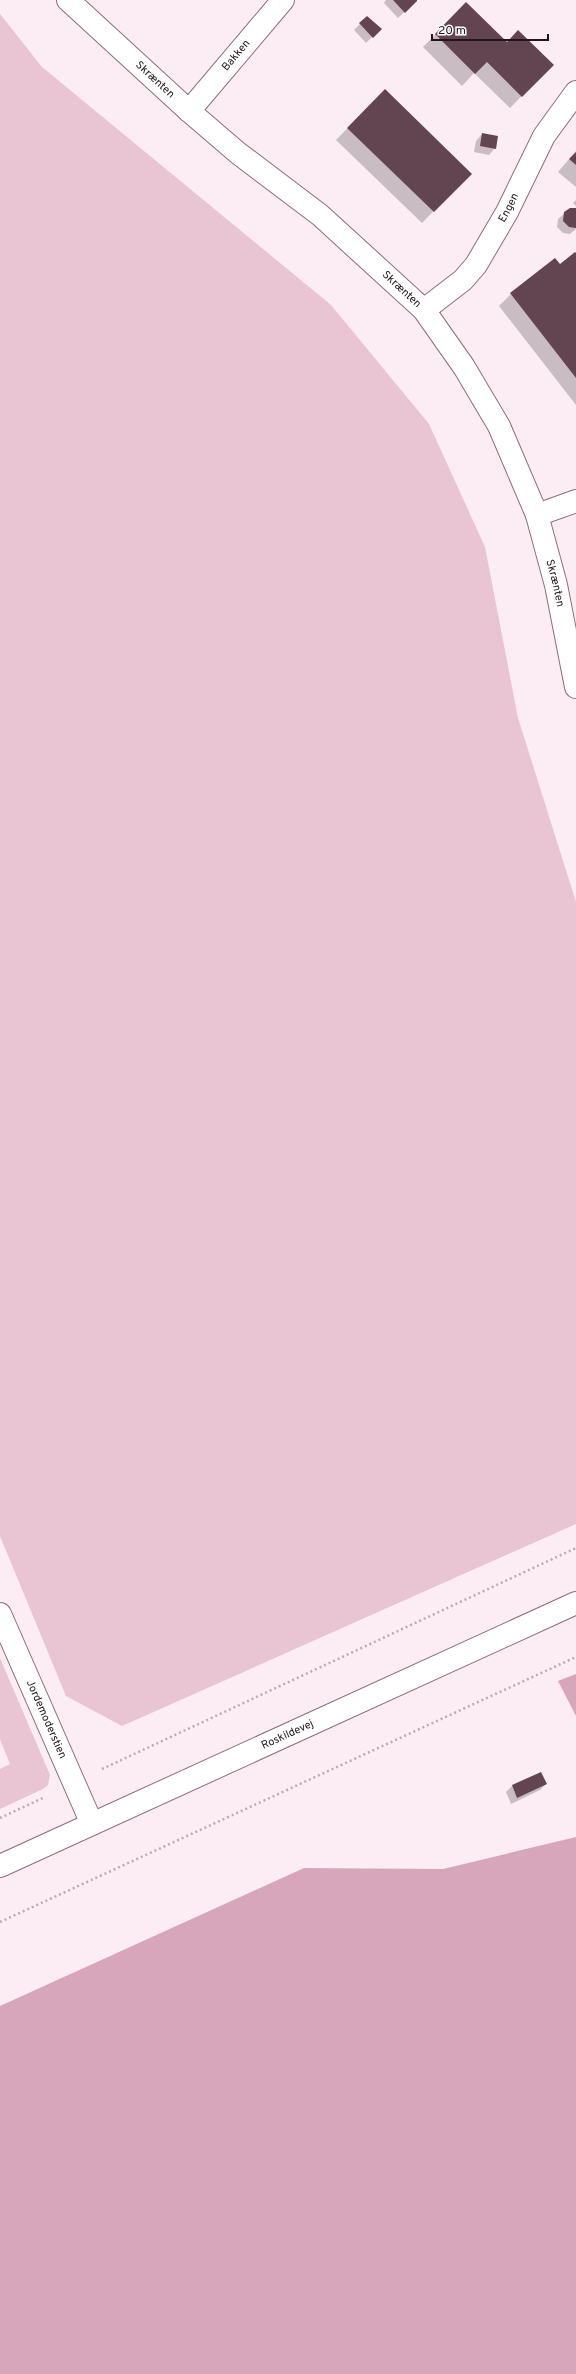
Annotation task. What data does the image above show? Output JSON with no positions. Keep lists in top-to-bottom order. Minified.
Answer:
{"streets":{"street":["Bakken","Skrænten","Engen","Jordemoderstien","Roskildevej"]},"crossings":[["Bakken","Skrænten"],["Skrænten","Engen"],["Jordemoderstien","Roskildevej"]],"scale_bar":"20 m"}
